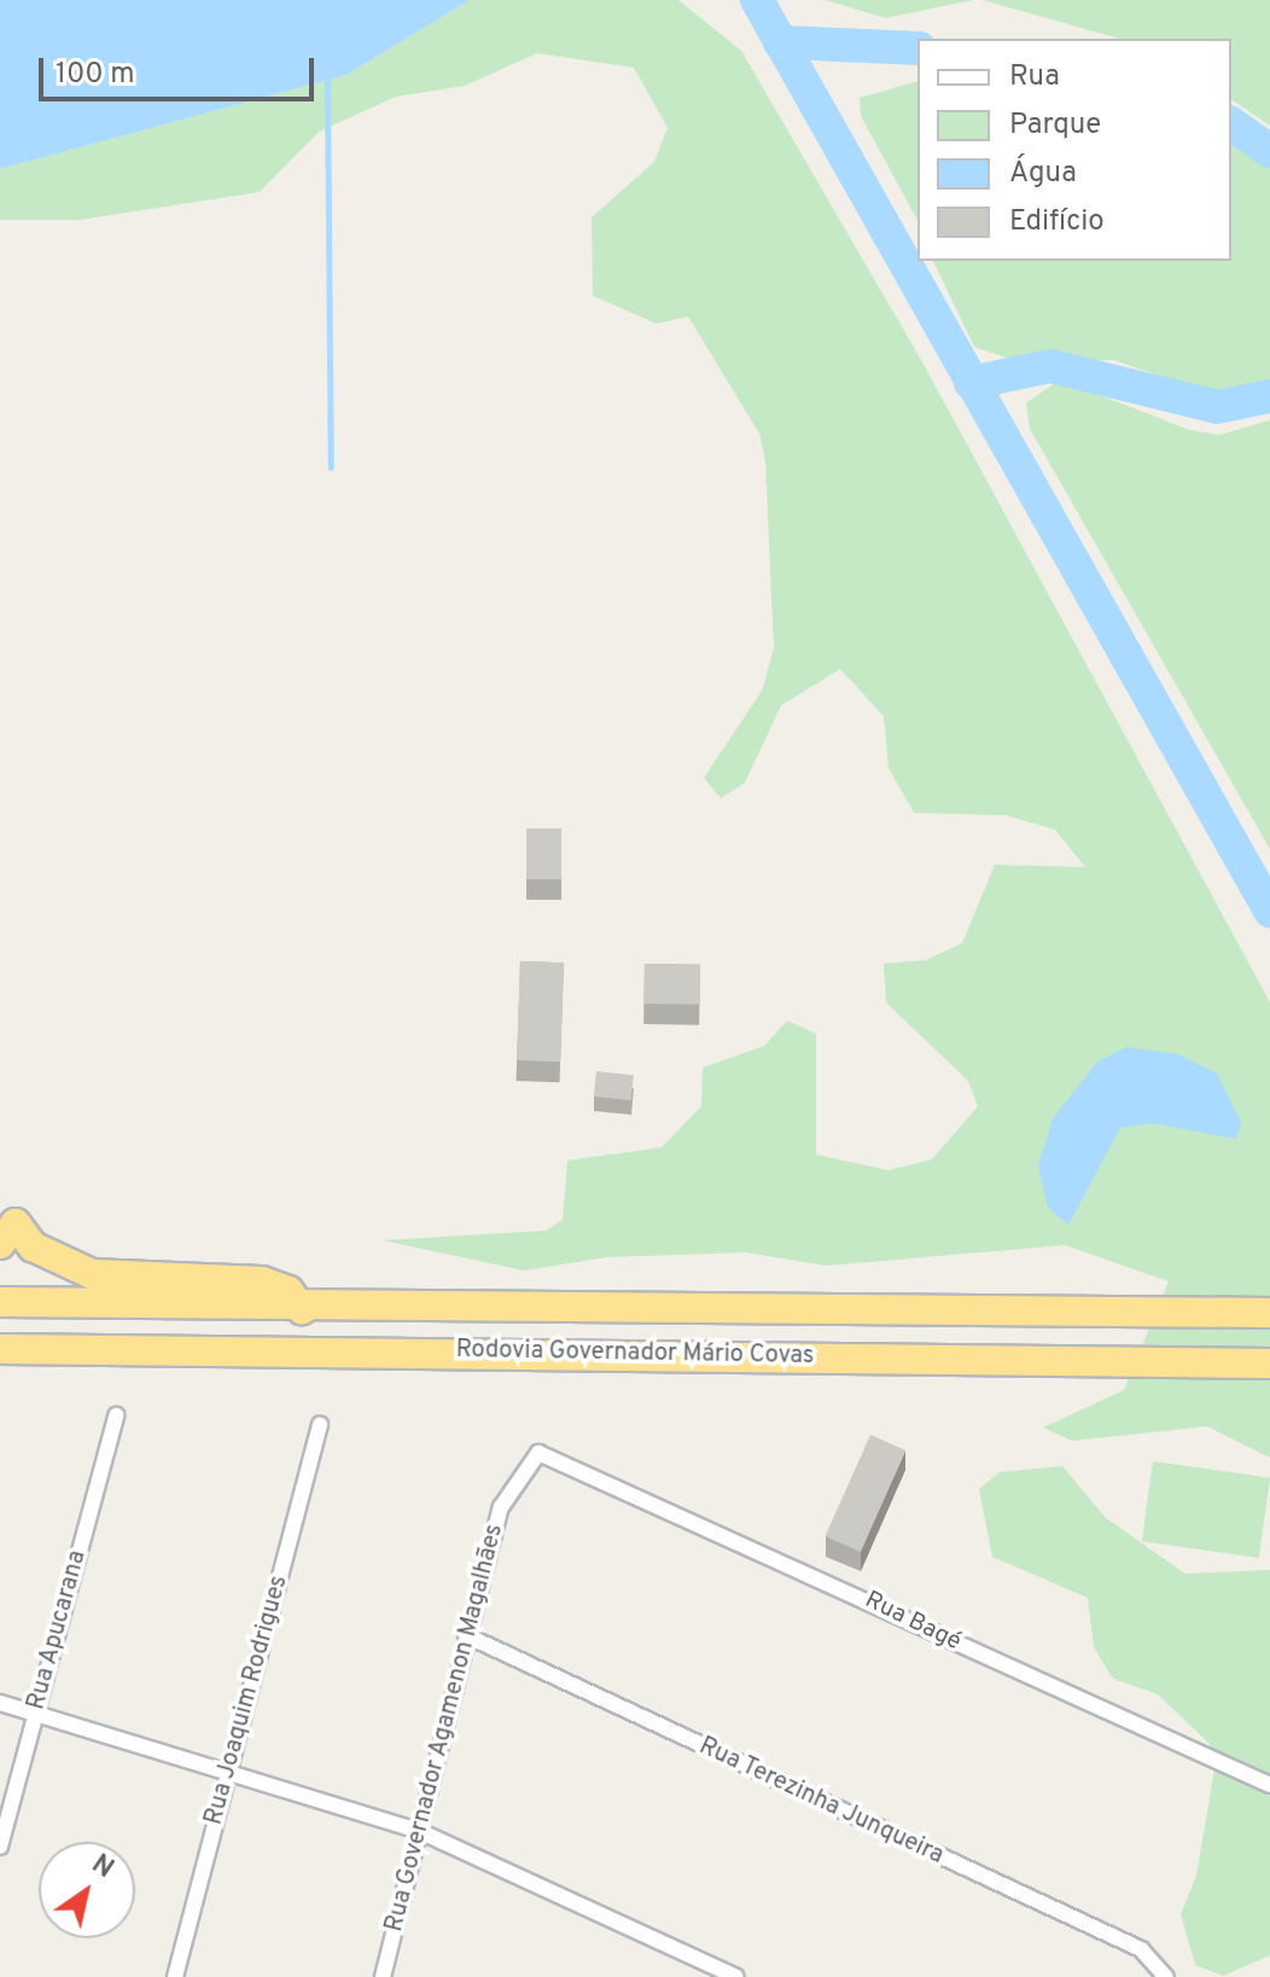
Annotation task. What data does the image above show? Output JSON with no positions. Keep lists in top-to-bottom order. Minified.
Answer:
{"streets":{"highway":["Rodovia Governador Mário Covas"],"street":["Rua Bagé","Rua Apucarana","Rua Joaquim Rodrigues","Rua Governador Agamenon Magalhães","Rua Terezinha Junqueira"]},"crossings":[["Rua Bagé","Rua Governador Agamenon Magalhães"],["Rua Governador Agamenon Magalhães","Rua Terezinha Junqueira"]],"legend":["Rua","Parque","Água","Edifício"],"scale_bar":"100 m","north":"top right"}
